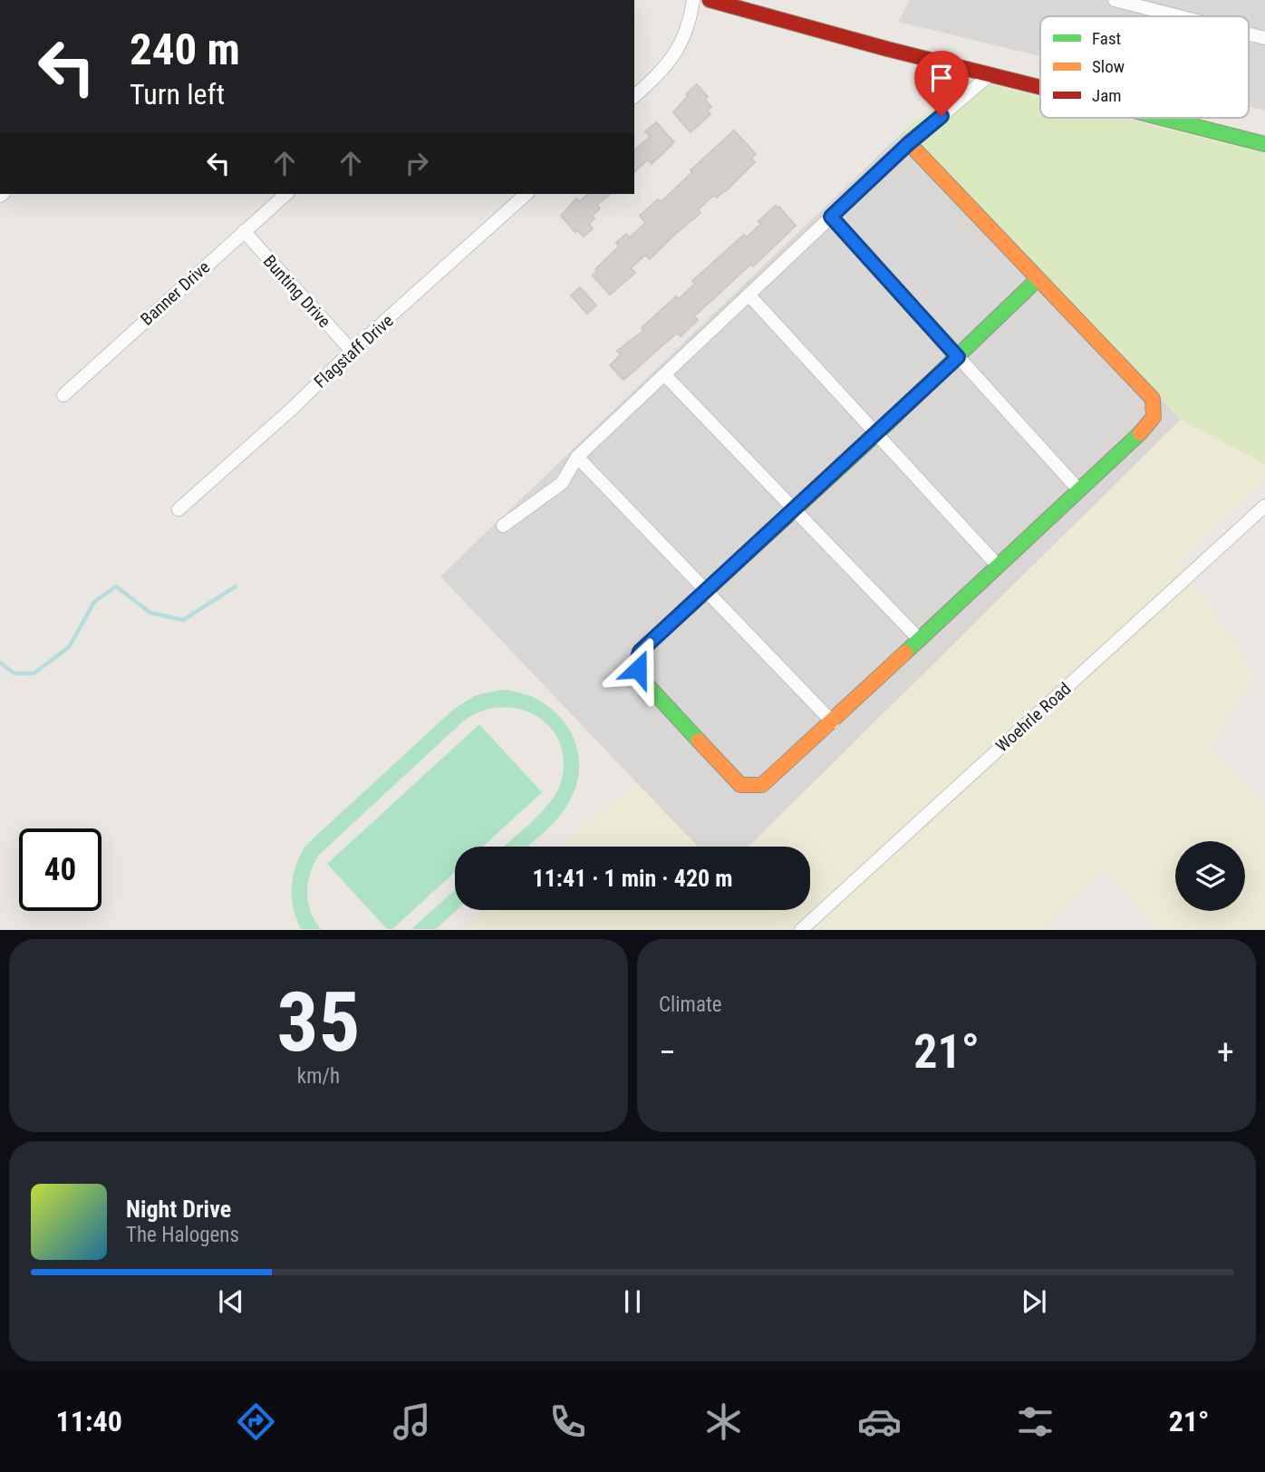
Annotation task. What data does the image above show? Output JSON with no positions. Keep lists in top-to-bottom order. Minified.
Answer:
{"streets":{"street":["Bunting Drive","Banner Drive","Flagstaff Drive","Woehrle Road"]},"crossings":[["Bunting Drive","Banner Drive"],["Bunting Drive","Flagstaff Drive"]],"legend":["Fast","Slow","Jam"],"page":{"turn":["240 m","Turn left"],"limit":"40","trip":"11:41 · 1 min · 420 m","tile":[["35","km/h"],"Climate"],"heat":["−","21°","+"],"song":["Night Drive","The Halogens"],"tabs":["11:40","21°"]}}
